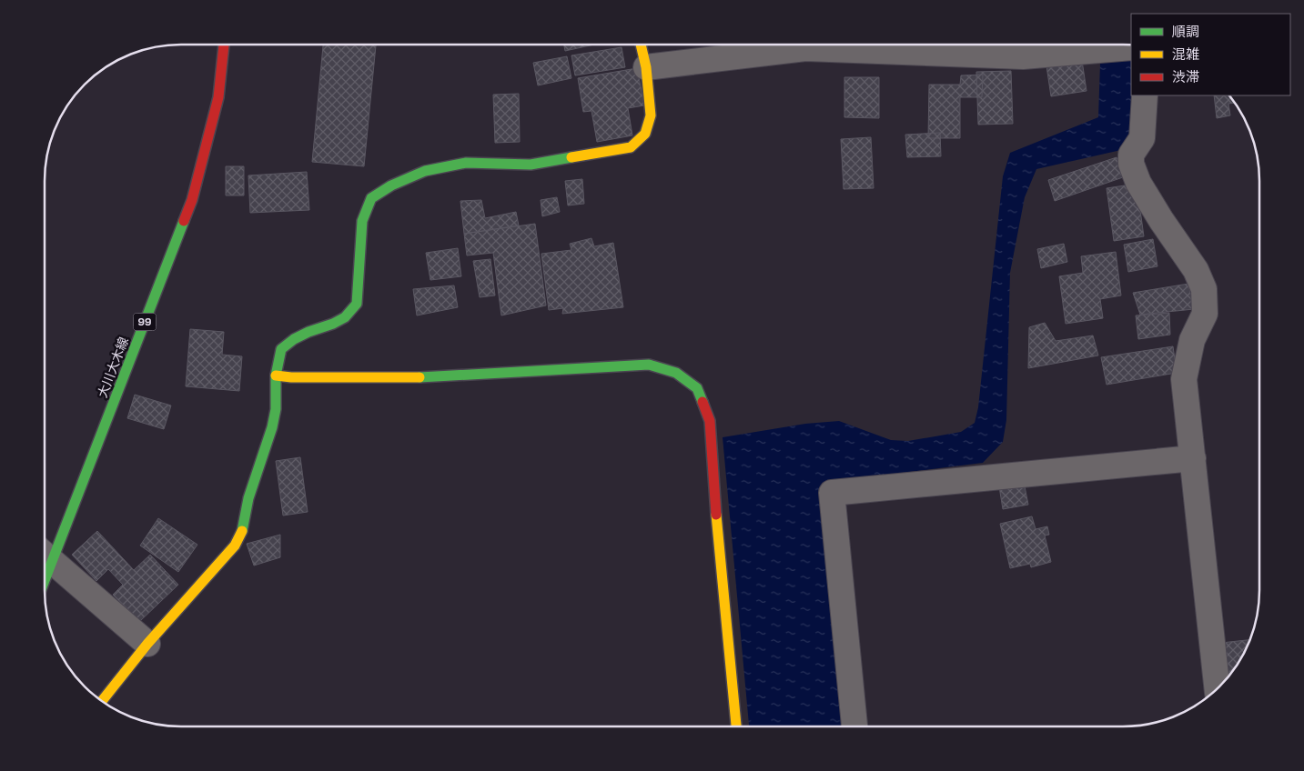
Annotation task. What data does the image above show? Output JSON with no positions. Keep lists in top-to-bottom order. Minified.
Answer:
{"streets":{"street":["99","大川大木線"]},"legend":["順調","混雑","渋滞"]}
